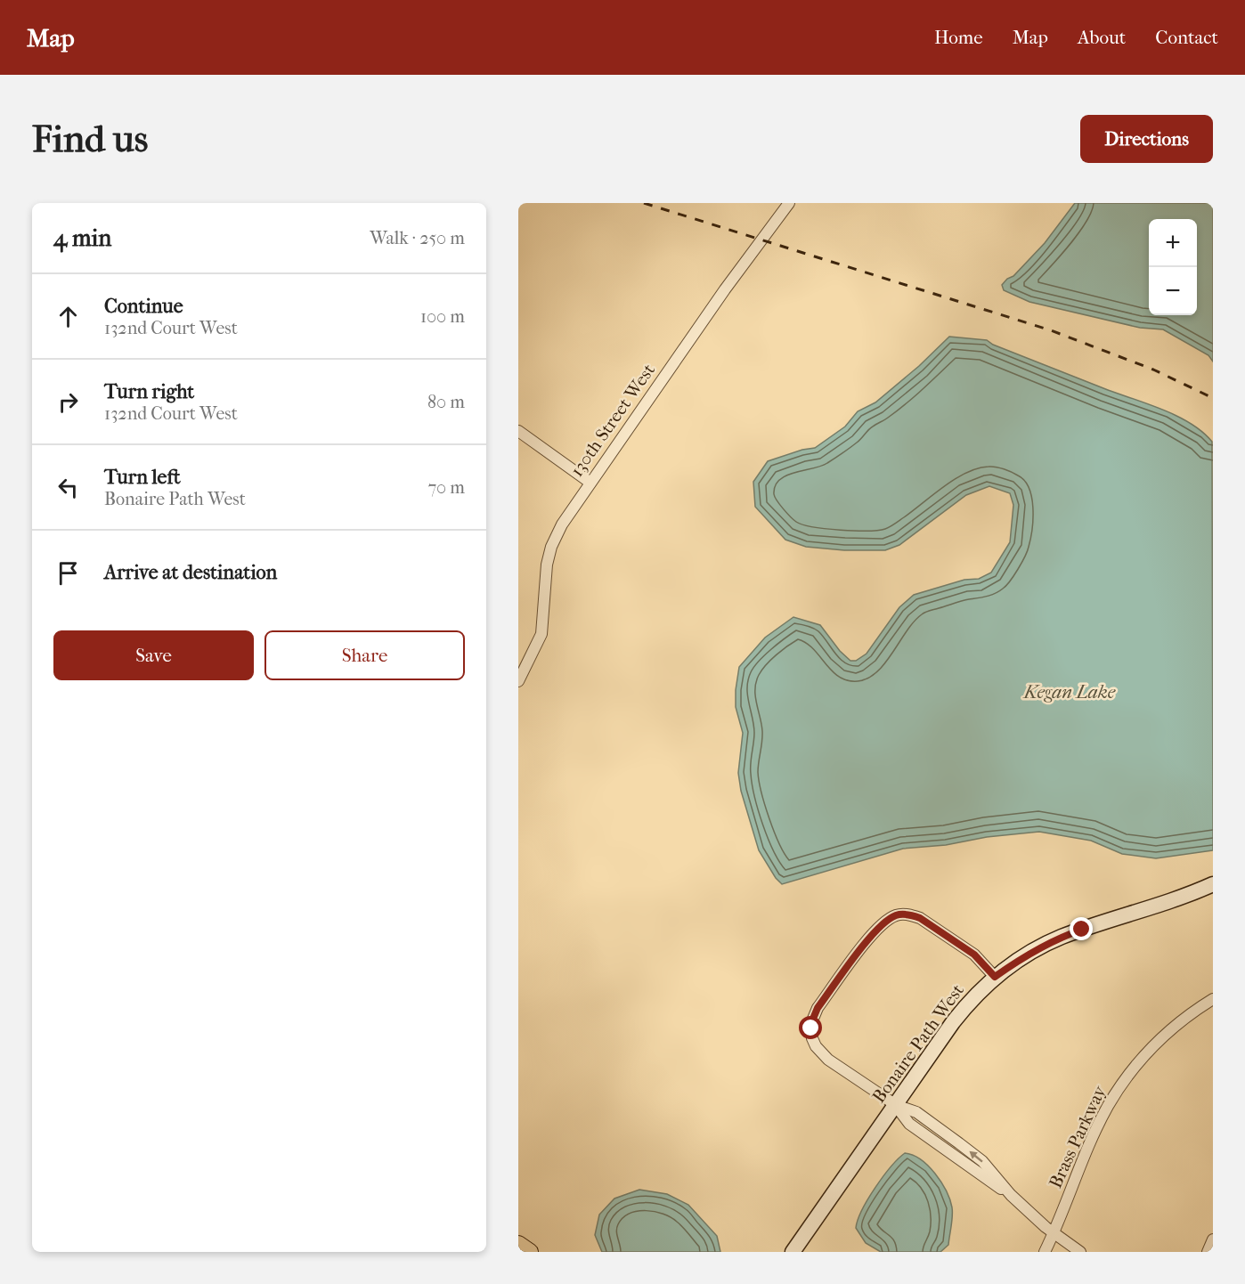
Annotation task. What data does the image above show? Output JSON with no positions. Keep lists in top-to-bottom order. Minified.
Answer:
{"streets":{"street":["130th Street West","Bonaire Path West","Brass Parkway"]},"water":["Kegan Lake"],"page":{"header":"Map","nav":["Home","Map","About","Contact"],"buttons":["Directions",["Save","Share"]],"title":"Find us","heading":["4 min","Walk · 250 m"],"map_buttons":["+","−"],"list":[["Continue","132nd Court West","100 m"],["Turn right","132nd Court West","80 m"],["Turn left","Bonaire Path West","70 m"],"Arrive at destination"]}}
